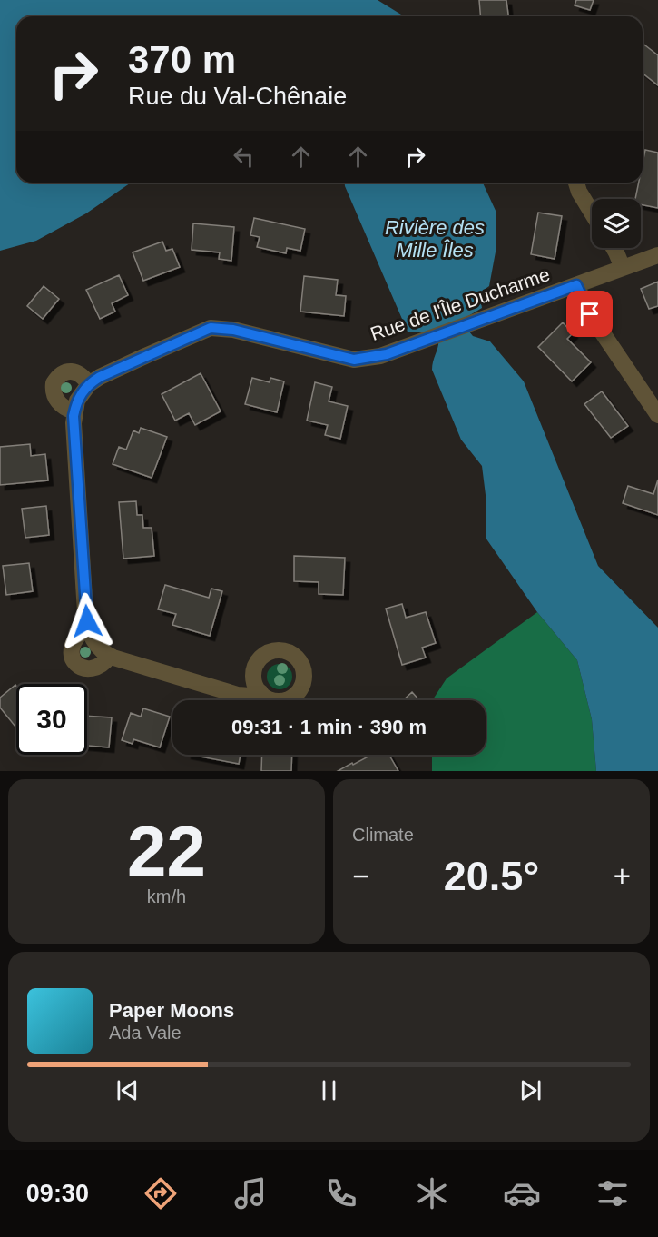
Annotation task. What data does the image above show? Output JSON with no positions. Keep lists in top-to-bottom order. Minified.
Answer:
{"streets":{"street":["Rue de l'Île Ducharme"]},"water":["Rivière des Mille Îles"],"page":{"turn":["370 m","Rue du Val-Chênaie"],"limit":"30","trip":"09:31 · 1 min · 390 m","tile":[["22","km/h"],"Climate"],"heat":["−","20.5°","+"],"song":["Paper Moons","Ada Vale"],"tabs":"09:30"}}
